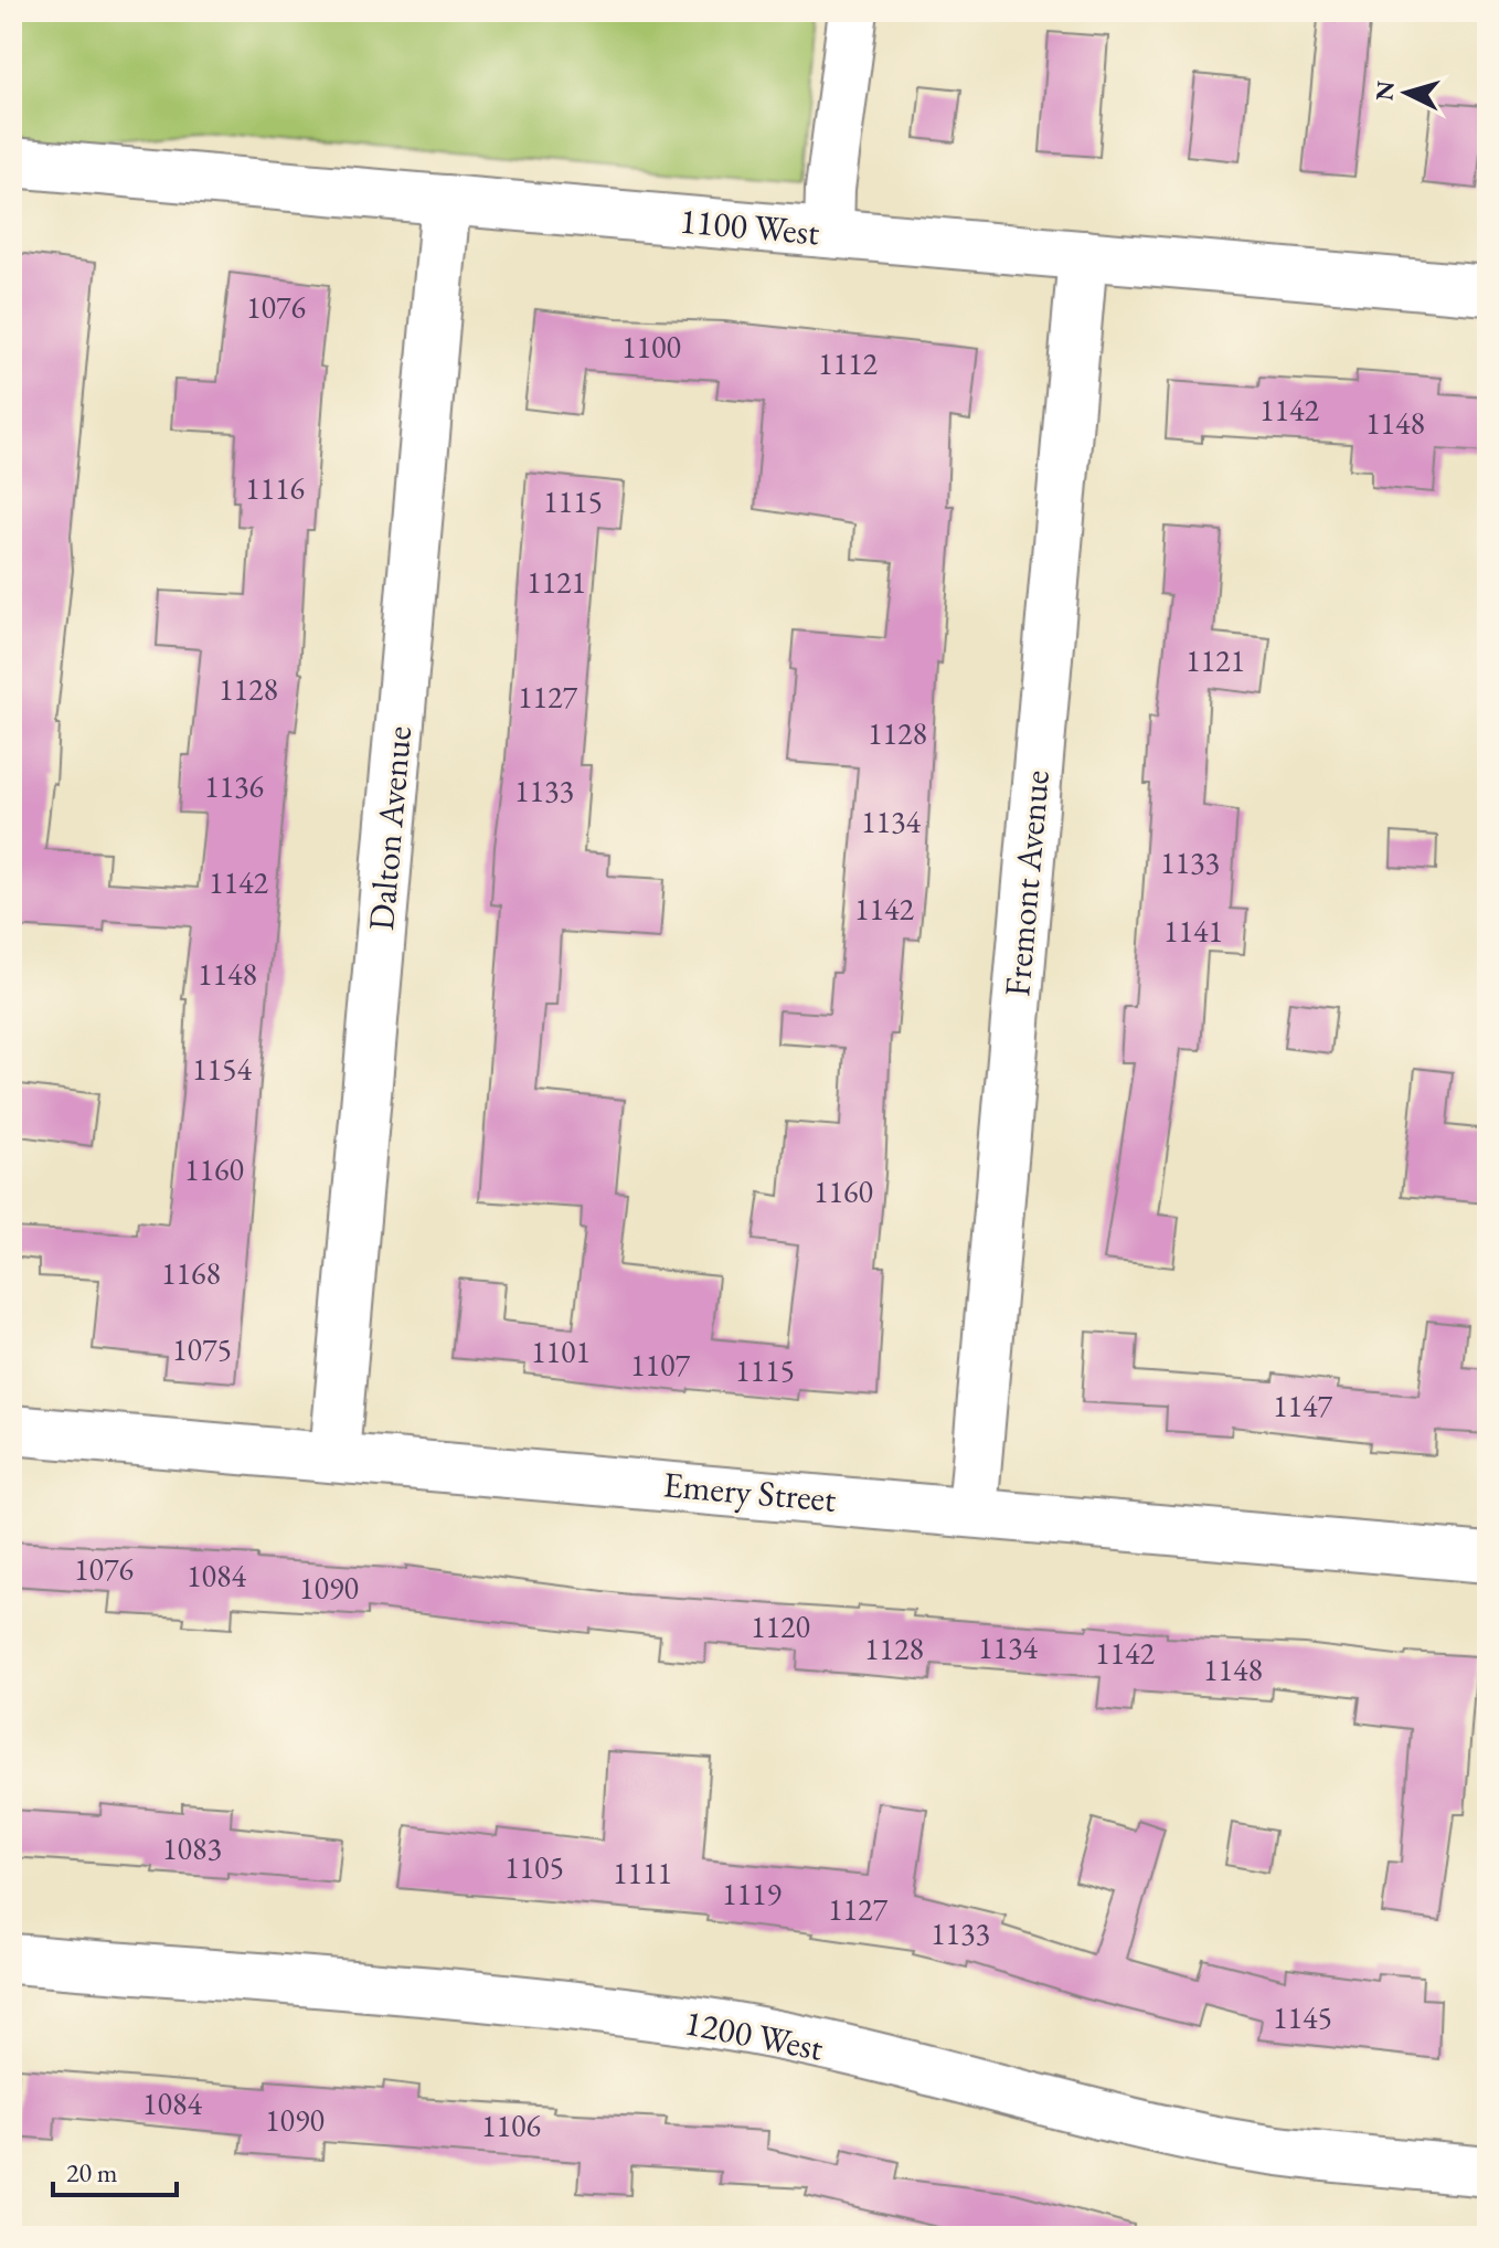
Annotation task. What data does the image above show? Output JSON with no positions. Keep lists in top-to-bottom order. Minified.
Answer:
{"streets":{"street":["1100 West","Dalton Avenue","Fremont Avenue","Emery Street","1200 West"]},"crossings":[["1100 West","Dalton Avenue"],["1100 West","Fremont Avenue"],["Dalton Avenue","Emery Street"],["Fremont Avenue","Emery Street"]],"house_numbers":["1076","1100","1112","1142","1148","1116","1115","1121","1121","1128","1127","1128","1136","1133","1134","1133","1142","1142","1141","1148","1154","1160","1160","1168","1075","1101","1107","1115","1147","1076","1084","1090","1120","1134","1128","1142","1148","1083","1105","1111","1119","1127","1133","1145","1084","1090","1106"],"scale_bar":"20 m","north":"left"}
